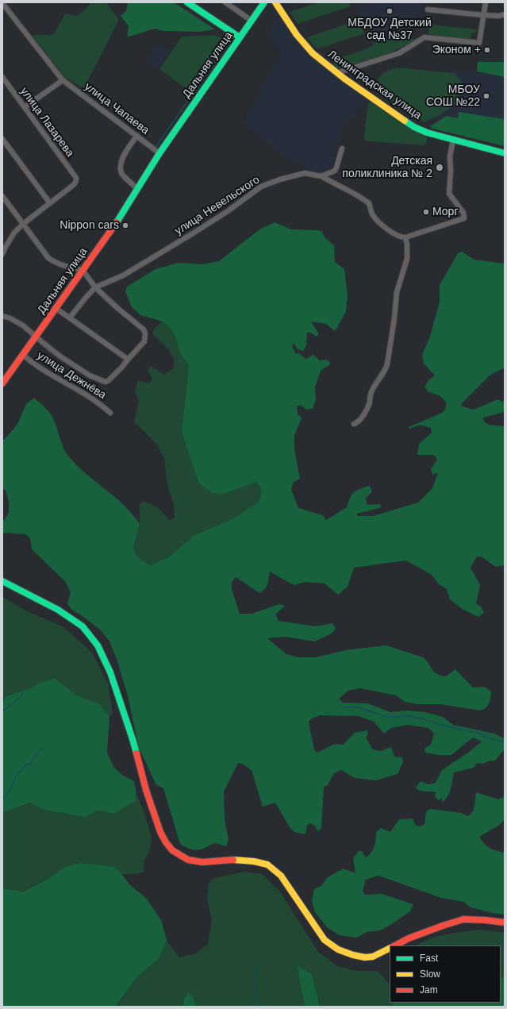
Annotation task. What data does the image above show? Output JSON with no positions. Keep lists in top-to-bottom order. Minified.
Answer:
{"streets":{"street":["Дальняя улица","Ленинградская улица","улица Чапаева","улица Лазарева","улица Невельского","улица Дежнёва"]},"crossings":[["Дальняя улица","улица Чапаева"],["Дальняя улица","улица Дежнёва"]],"places":["МБДОУ Детский сад №37","Эконом +","МБОУ СОШ №22","Детская поликлиника № 2","Морг","Nippon cars"],"legend":["Fast","Slow","Jam"]}
